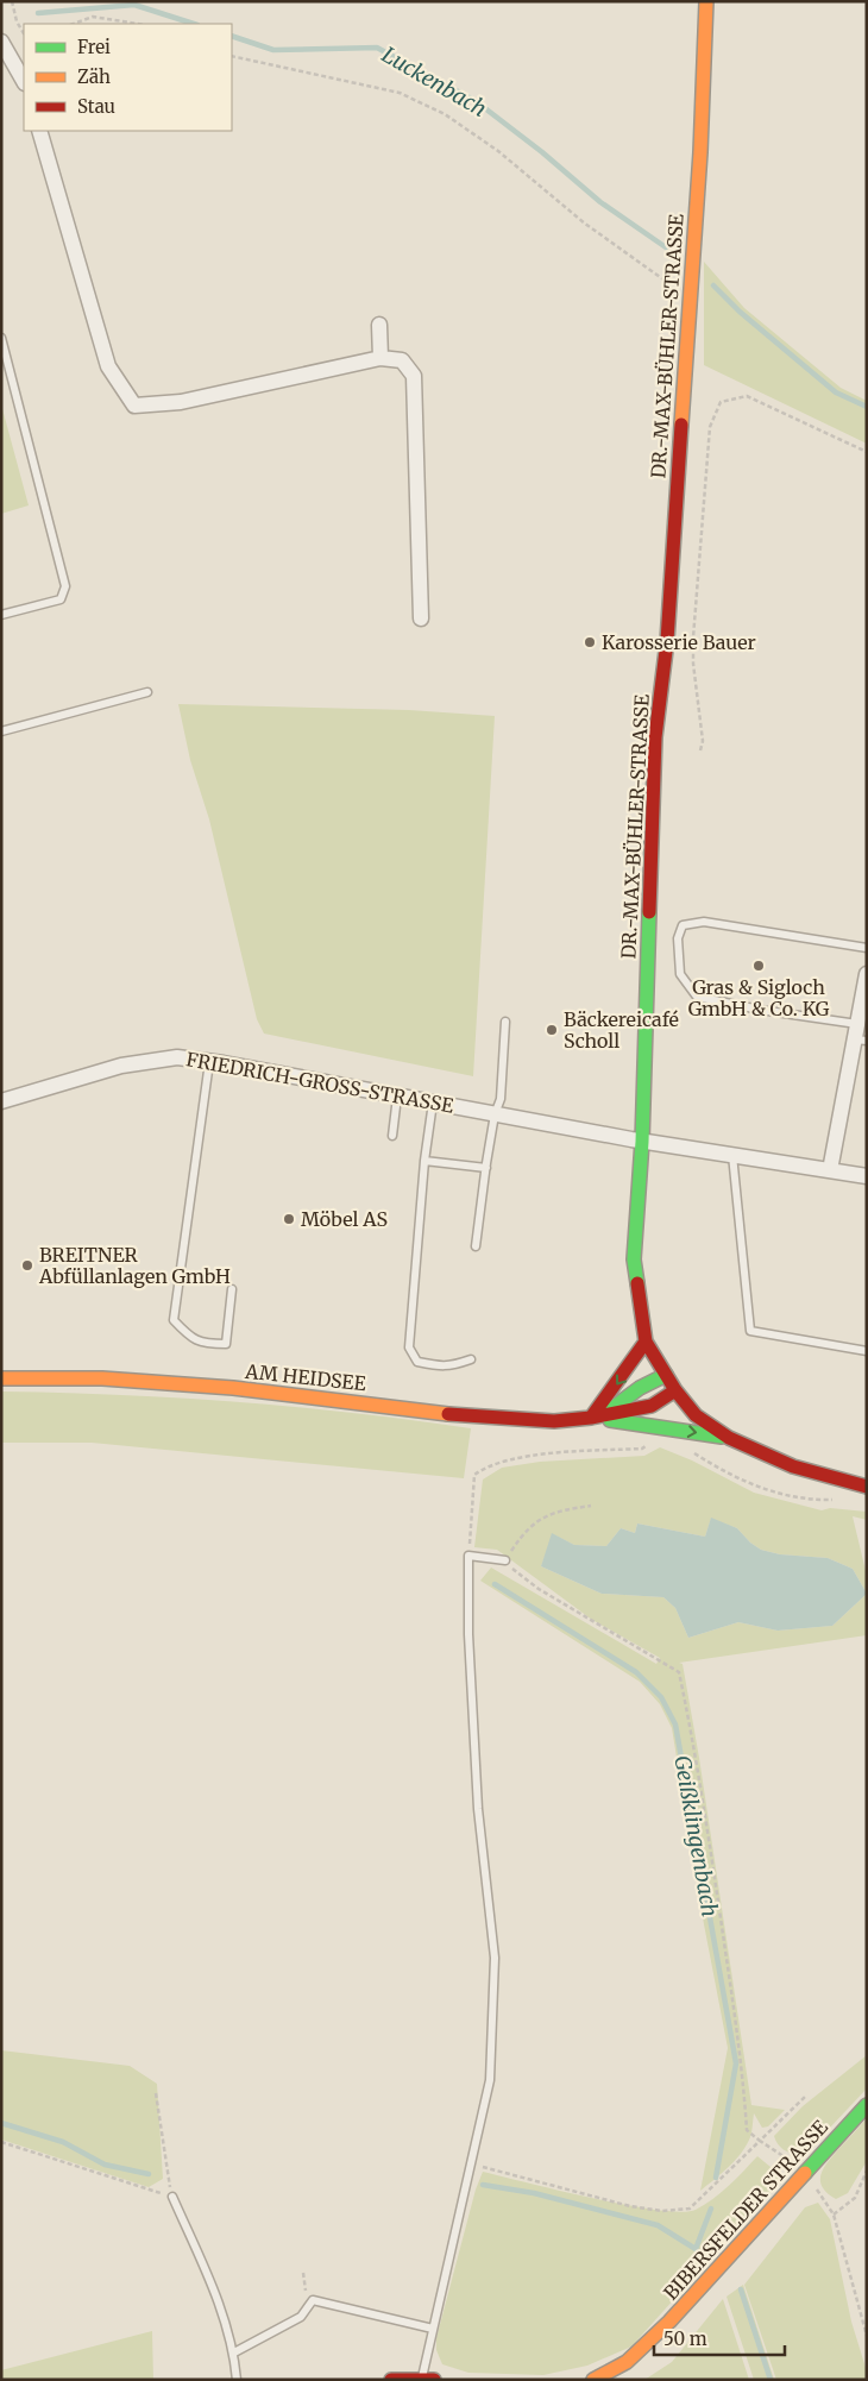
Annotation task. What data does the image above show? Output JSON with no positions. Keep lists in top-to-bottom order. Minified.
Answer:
{"streets":{"street":["DR.-MAX-BÜHLER-STRASSE","FRIEDRICH-GROSS-STRASSE","AM HEIDSEE","BIBERSFELDER STRASSE"]},"crossings":[["DR.-MAX-BÜHLER-STRASSE","FRIEDRICH-GROSS-STRASSE"],["DR.-MAX-BÜHLER-STRASSE","AM HEIDSEE"]],"water":["Luckenbach","Geißklingenbach"],"places":["Karosserie Bauer","Gras & Sigloch GmbH & Co. KG","Bäckereicafé Scholl","Möbel AS","BREITNER Abfüllanlagen GmbH"],"legend":["Frei","Zäh","Stau"],"scale_bar":"50 m"}
